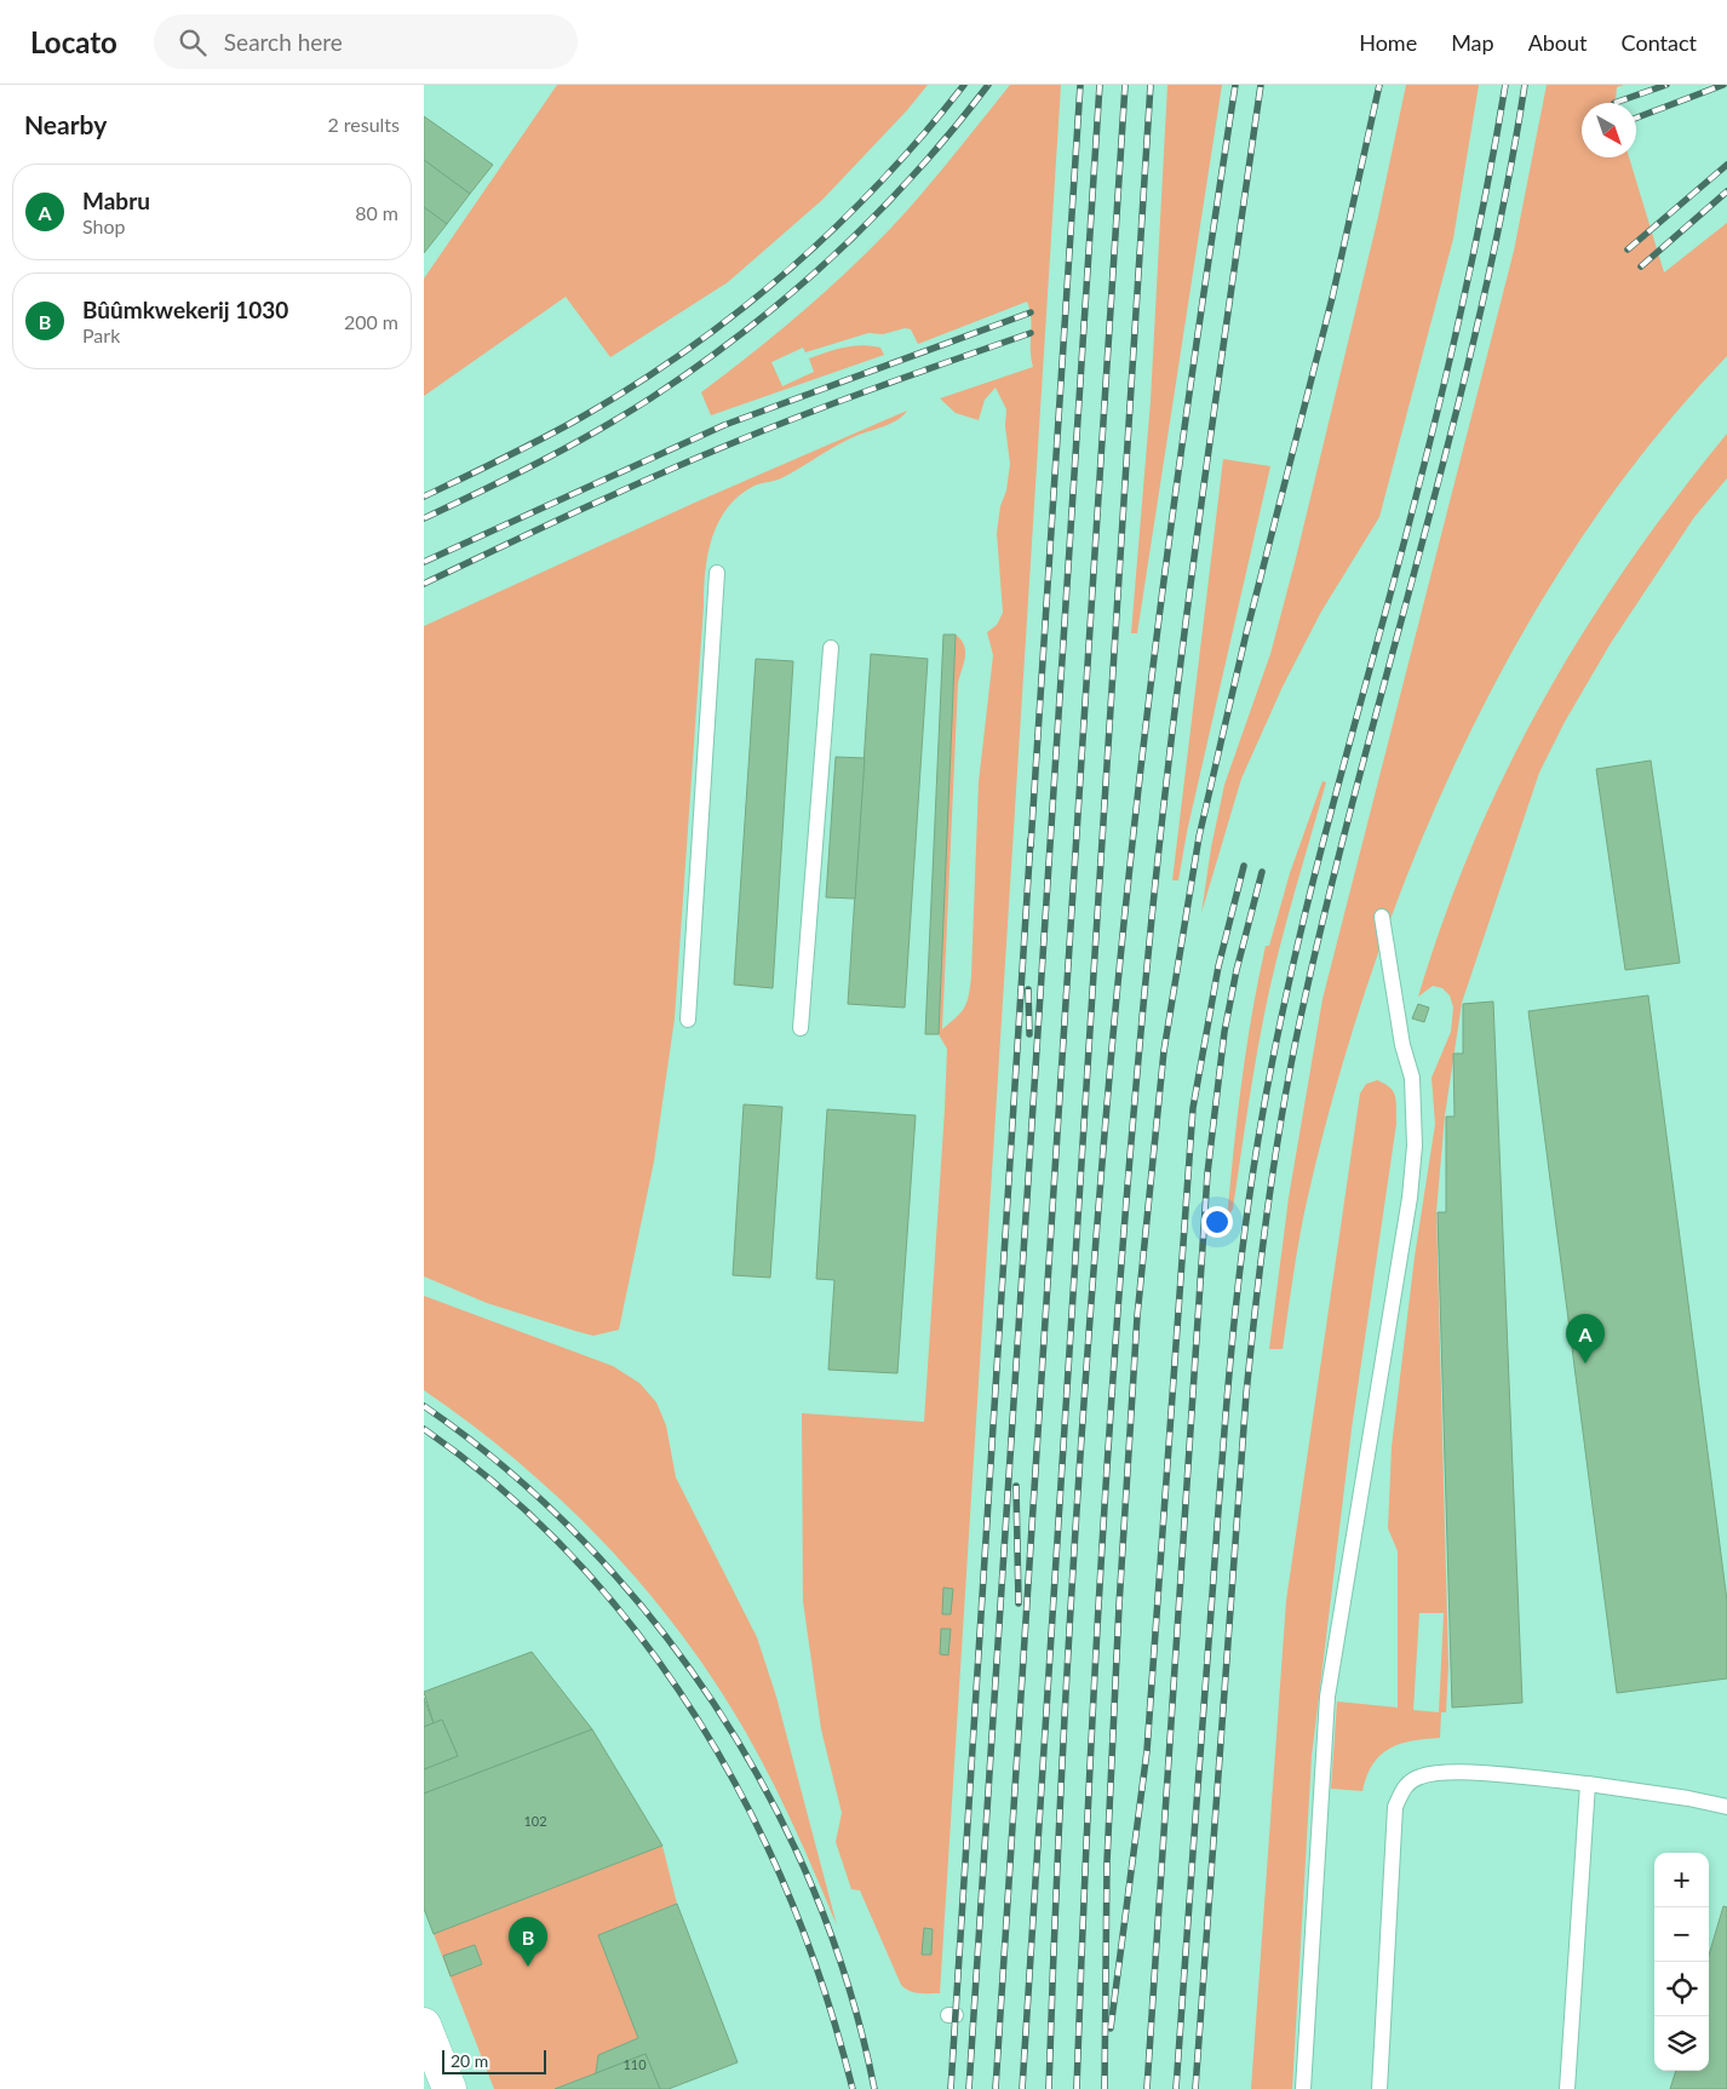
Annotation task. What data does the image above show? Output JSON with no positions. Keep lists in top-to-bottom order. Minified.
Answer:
{"house_numbers":["102","110"],"scale_bar":"20 m","north":"bottom right","page":{"header":"Locato","search":"Search here","nav":["Home","Map","About","Contact"],"heading":["Nearby","2 results"],"list":[{"mark":"A","name":"Mabru","note":"Shop","value":"80 m"},{"mark":"B","name":"Bûûmkwekerij 1030","note":"Park","value":"200 m"}],"pins":["A","B"],"map_buttons":["+","−"],"scale":"20 m"}}
